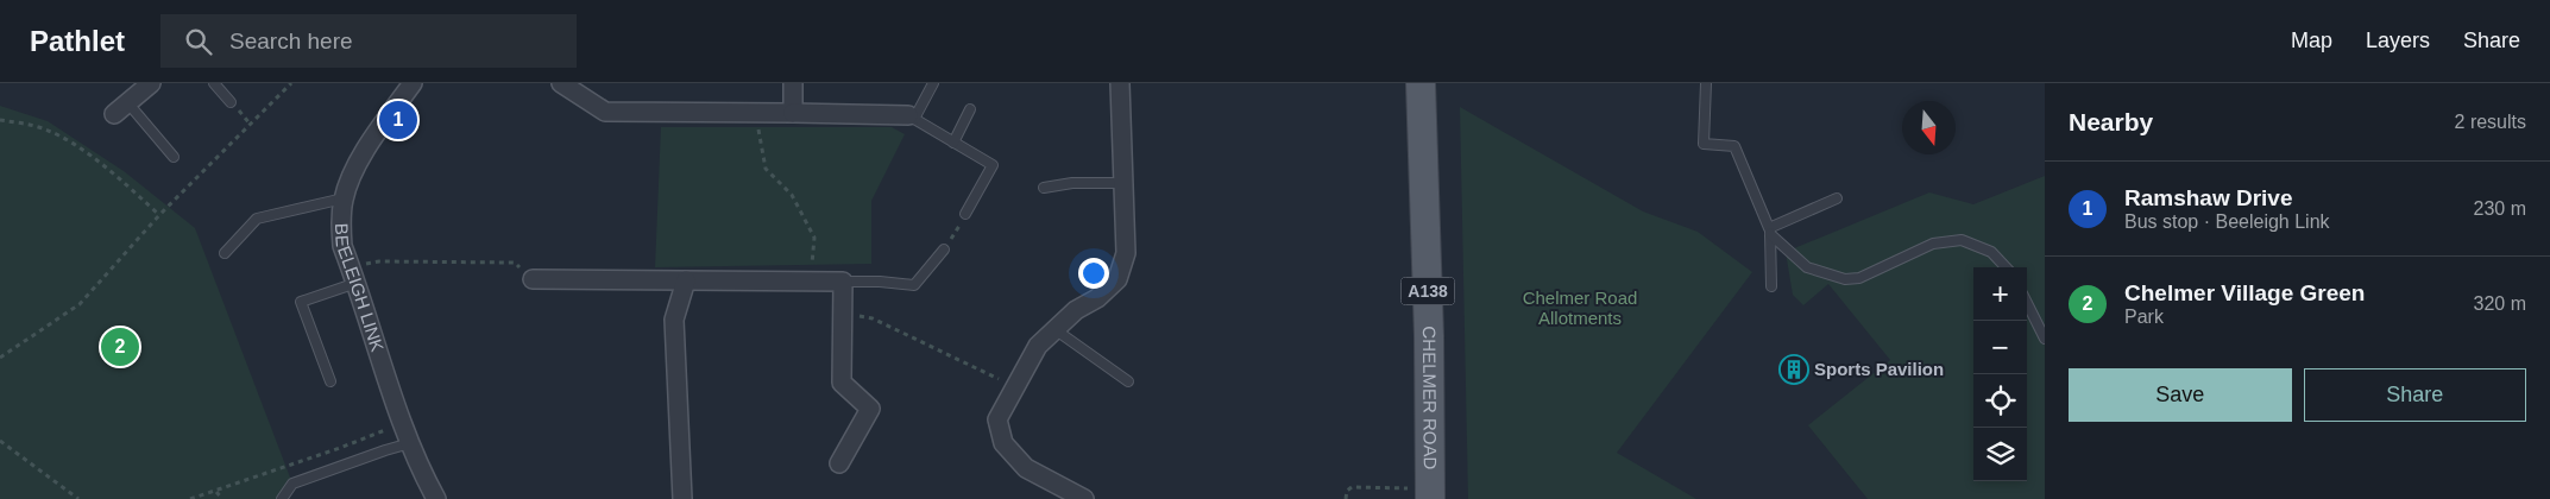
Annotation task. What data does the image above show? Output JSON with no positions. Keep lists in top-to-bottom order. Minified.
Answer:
{"streets":{"main road":["A138","CHELMER ROAD"],"street":["BEELEIGH LINK"]},"parks":["Chelmer Road Allotments"],"places":{"building":["Sports Pavilion"]},"north":"bottom","page":{"header":"Pathlet","search":"Search here","nav":["Map","Layers","Share"],"heading":["Nearby","2 results"],"pins":["1","2"],"list":[{"mark":"1","name":"Ramshaw Drive","note":"Bus stop · Beeleigh Link","value":"230 m"},{"mark":"2","name":"Chelmer Village Green","note":"Park","value":"320 m"}],"map_buttons":["+","−"],"buttons":["Save","Share"]}}
